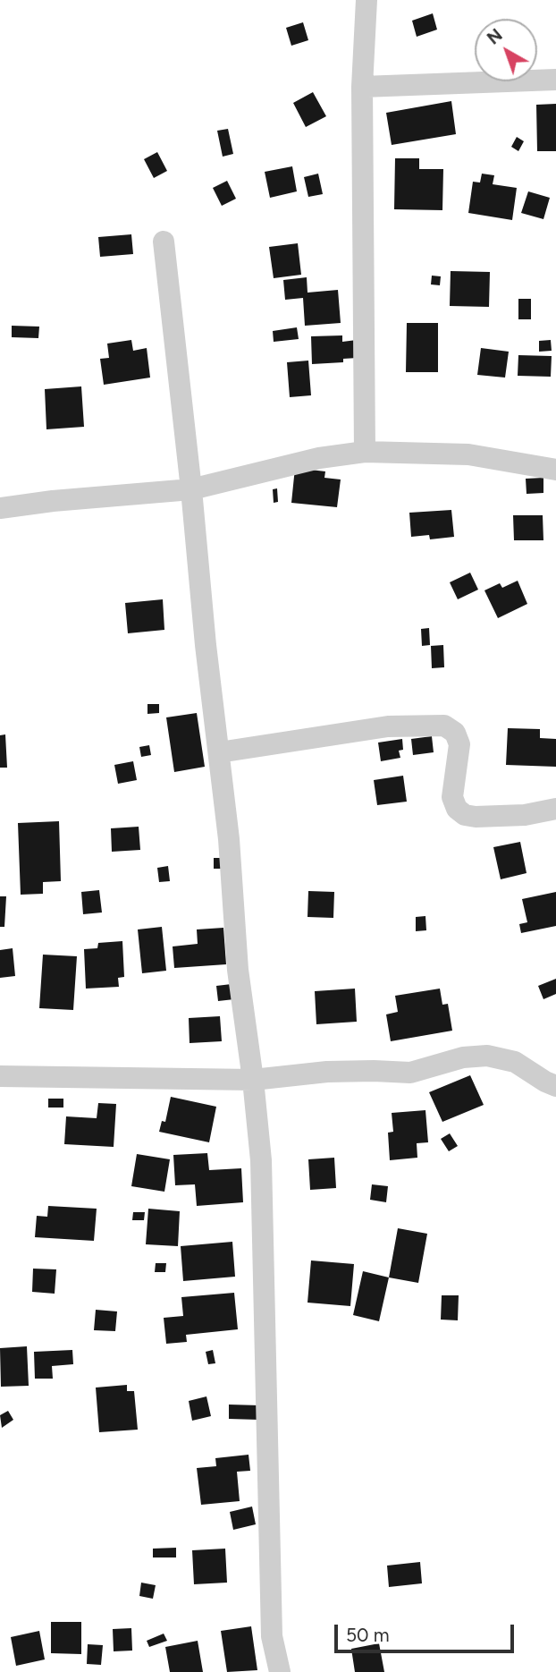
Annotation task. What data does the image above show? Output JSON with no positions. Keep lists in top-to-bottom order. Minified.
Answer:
{"scale_bar":"50 m","north":"top left"}
